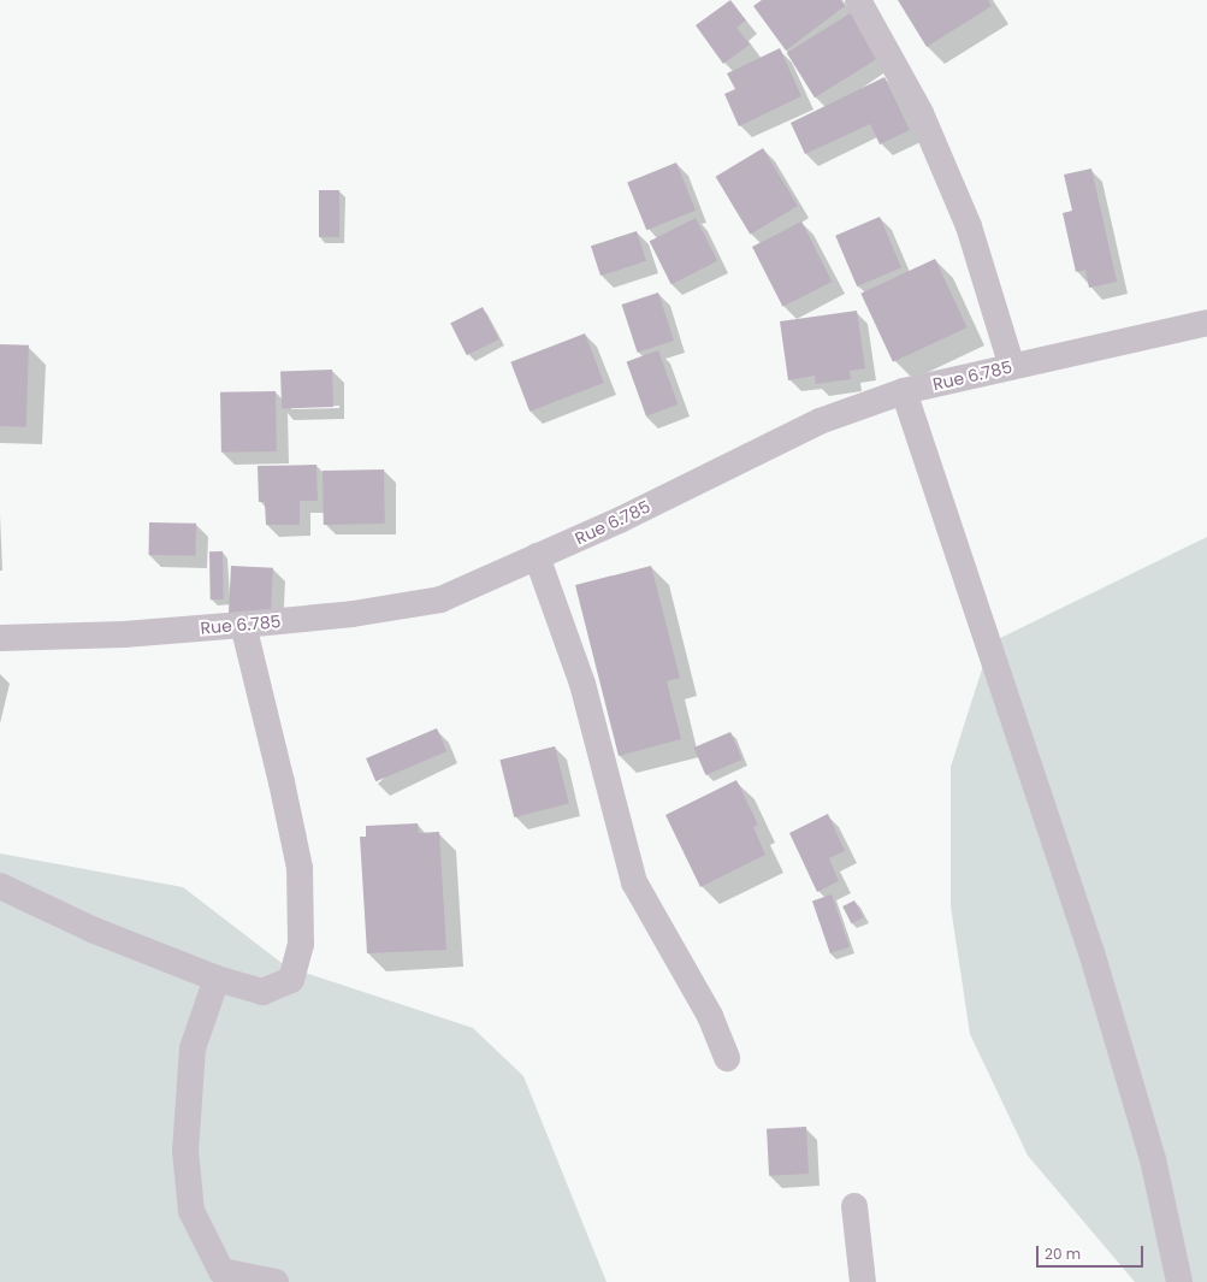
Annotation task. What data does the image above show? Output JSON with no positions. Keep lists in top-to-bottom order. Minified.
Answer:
{"streets":{"street":["Rue 6.785"]},"scale_bar":"20 m"}
